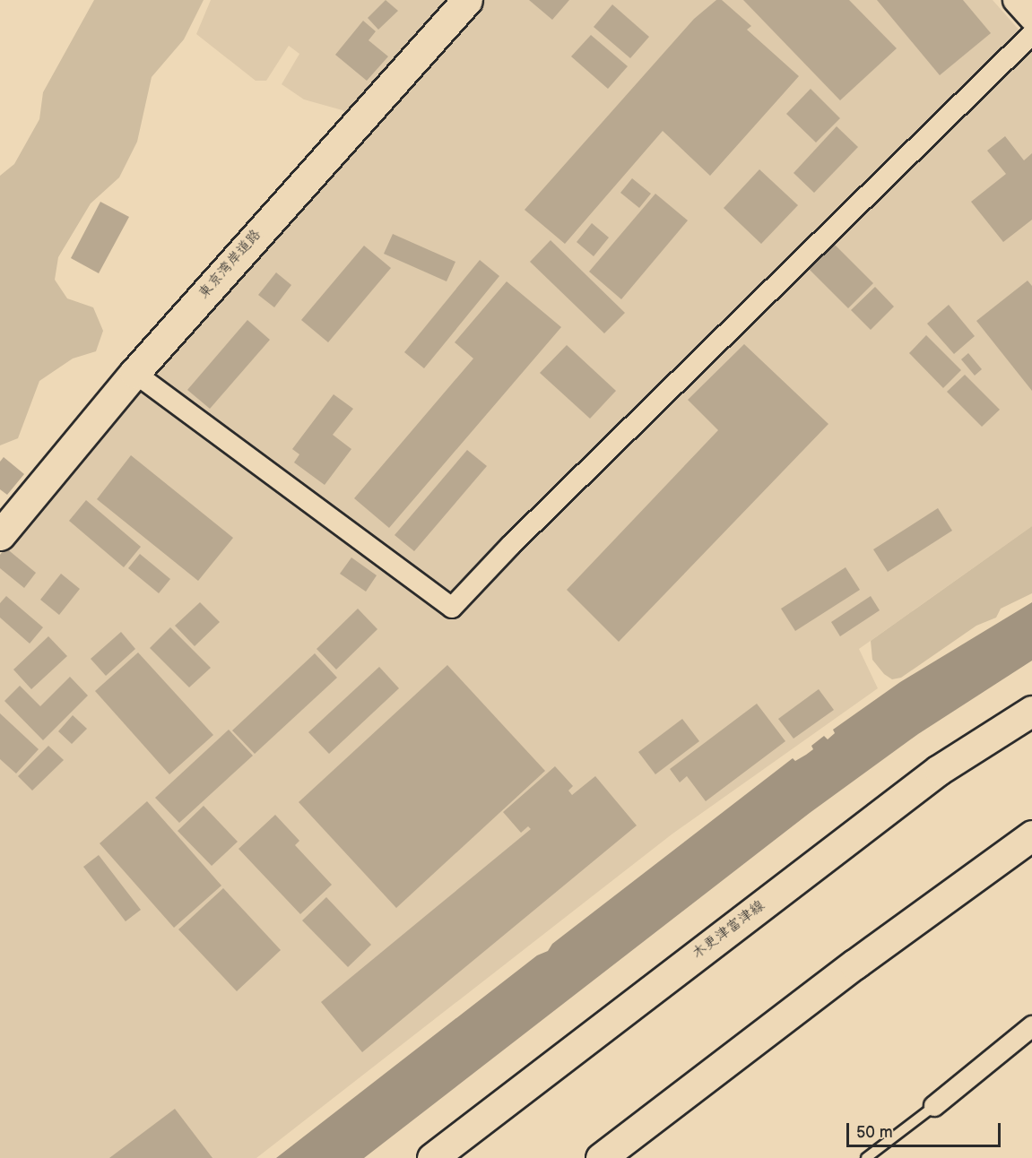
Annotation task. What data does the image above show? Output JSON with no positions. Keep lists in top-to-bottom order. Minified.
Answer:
{"streets":{"main road":["東京湾岸道路","木更津富津線"]},"scale_bar":"50 m"}
